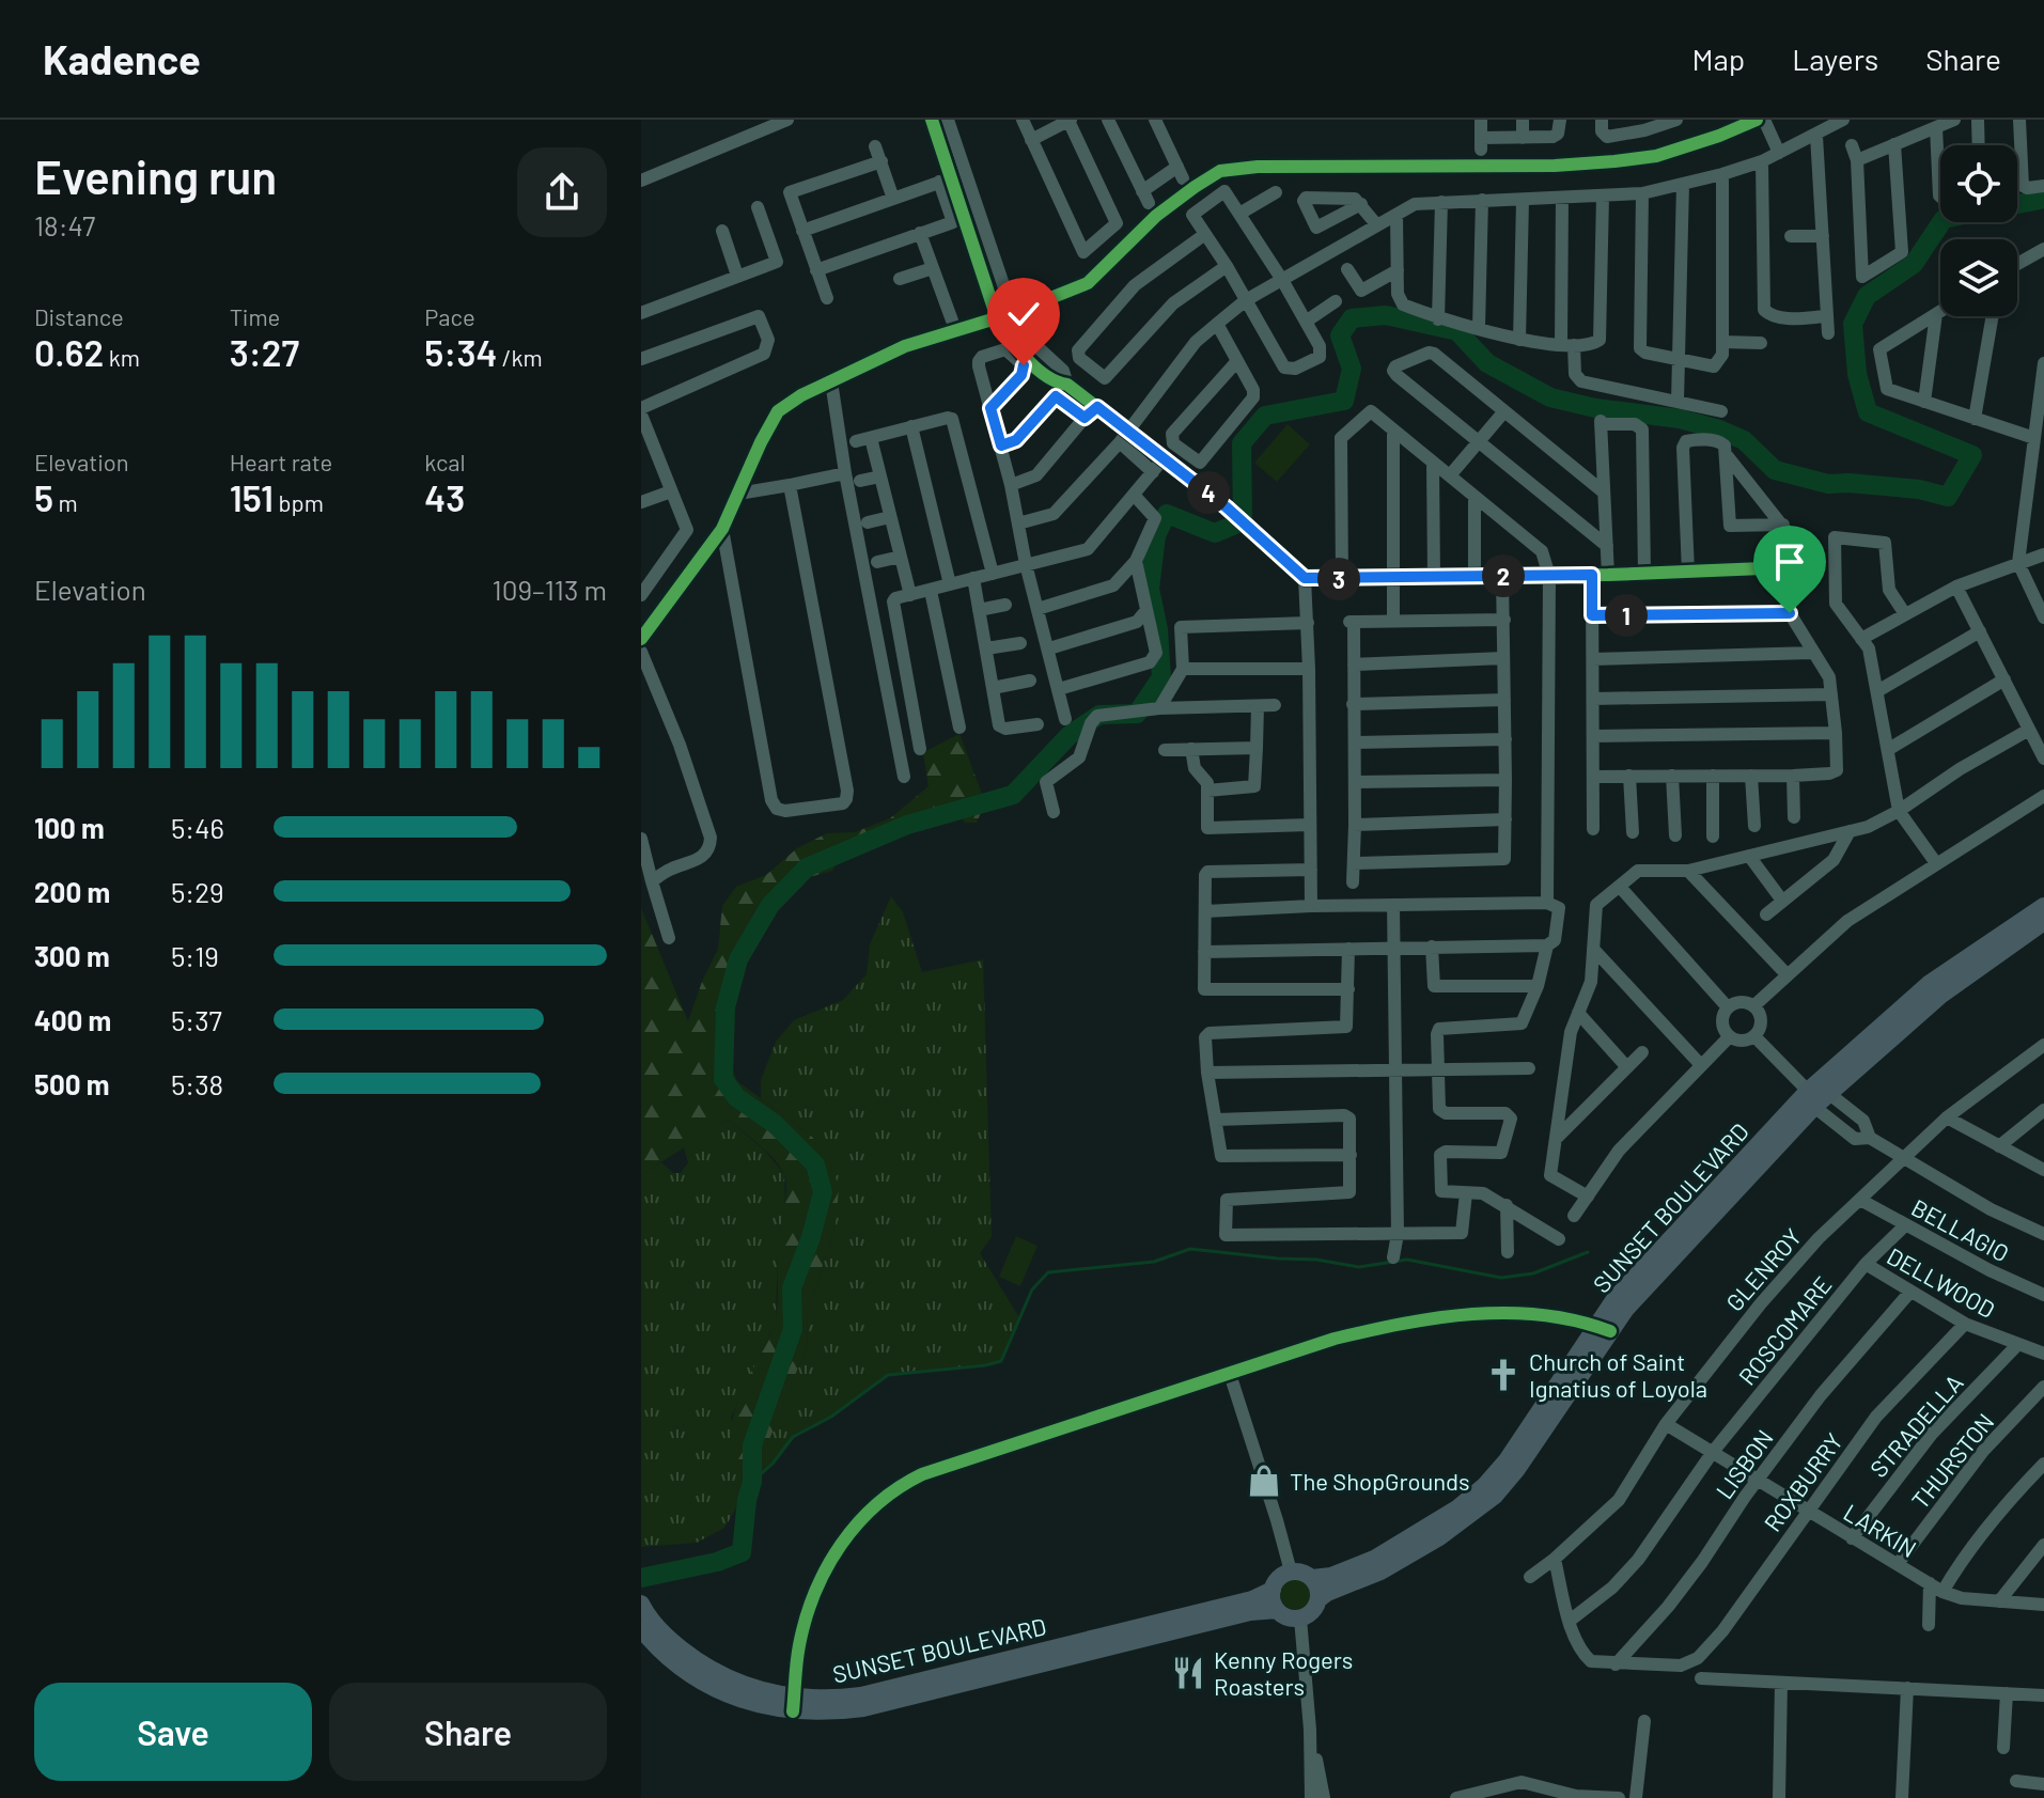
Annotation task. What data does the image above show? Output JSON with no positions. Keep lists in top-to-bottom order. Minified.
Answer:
{"streets":{"main road":["SUNSET BOULEVARD"],"street":["BELLAGIO","GLENROY","DELLWOOD","ROSCOMARE","STRADELLA","THURSTON","LISBON","ROXBURRY","LARKIN"]},"crossings":[["BELLAGIO","GLENROY"],["BELLAGIO","ROSCOMARE"],["GLENROY","LARKIN"],["DELLWOOD","ROSCOMARE"],["DELLWOOD","STRADELLA"],["DELLWOOD","LISBON"],["DELLWOOD","ROXBURRY"],["ROSCOMARE","LARKIN"],["STRADELLA","LARKIN"],["THURSTON","LARKIN"],["LISBON","ROXBURRY"],["LISBON","LARKIN"],["ROXBURRY","LARKIN"]],"places":{"church":["Church of Saint Ignatius of Loyola"],"shop":["The ShopGrounds"],"restaurant":["Kenny Rogers Roasters"]},"page":{"header":"Kadence","nav":["Map","Layers","Share"],"heading":["Evening run","18:47"],"stats":[["Distance","0.62 km"],["Time","3:27"],["Pace","5:34 /km"],["Elevation","5 m"],["Heart rate","151 bpm"],["kcal","43"]],"pins":["4","2","3","1"],"chart":["Elevation","109–113 m"],"list":[{"name":"100 m","note":"5:46"},{"name":"200 m","note":"5:29"},{"name":"300 m","note":"5:19"},{"name":"400 m","note":"5:37"},{"name":"500 m","note":"5:38"}],"buttons":["Save","Share"]}}
